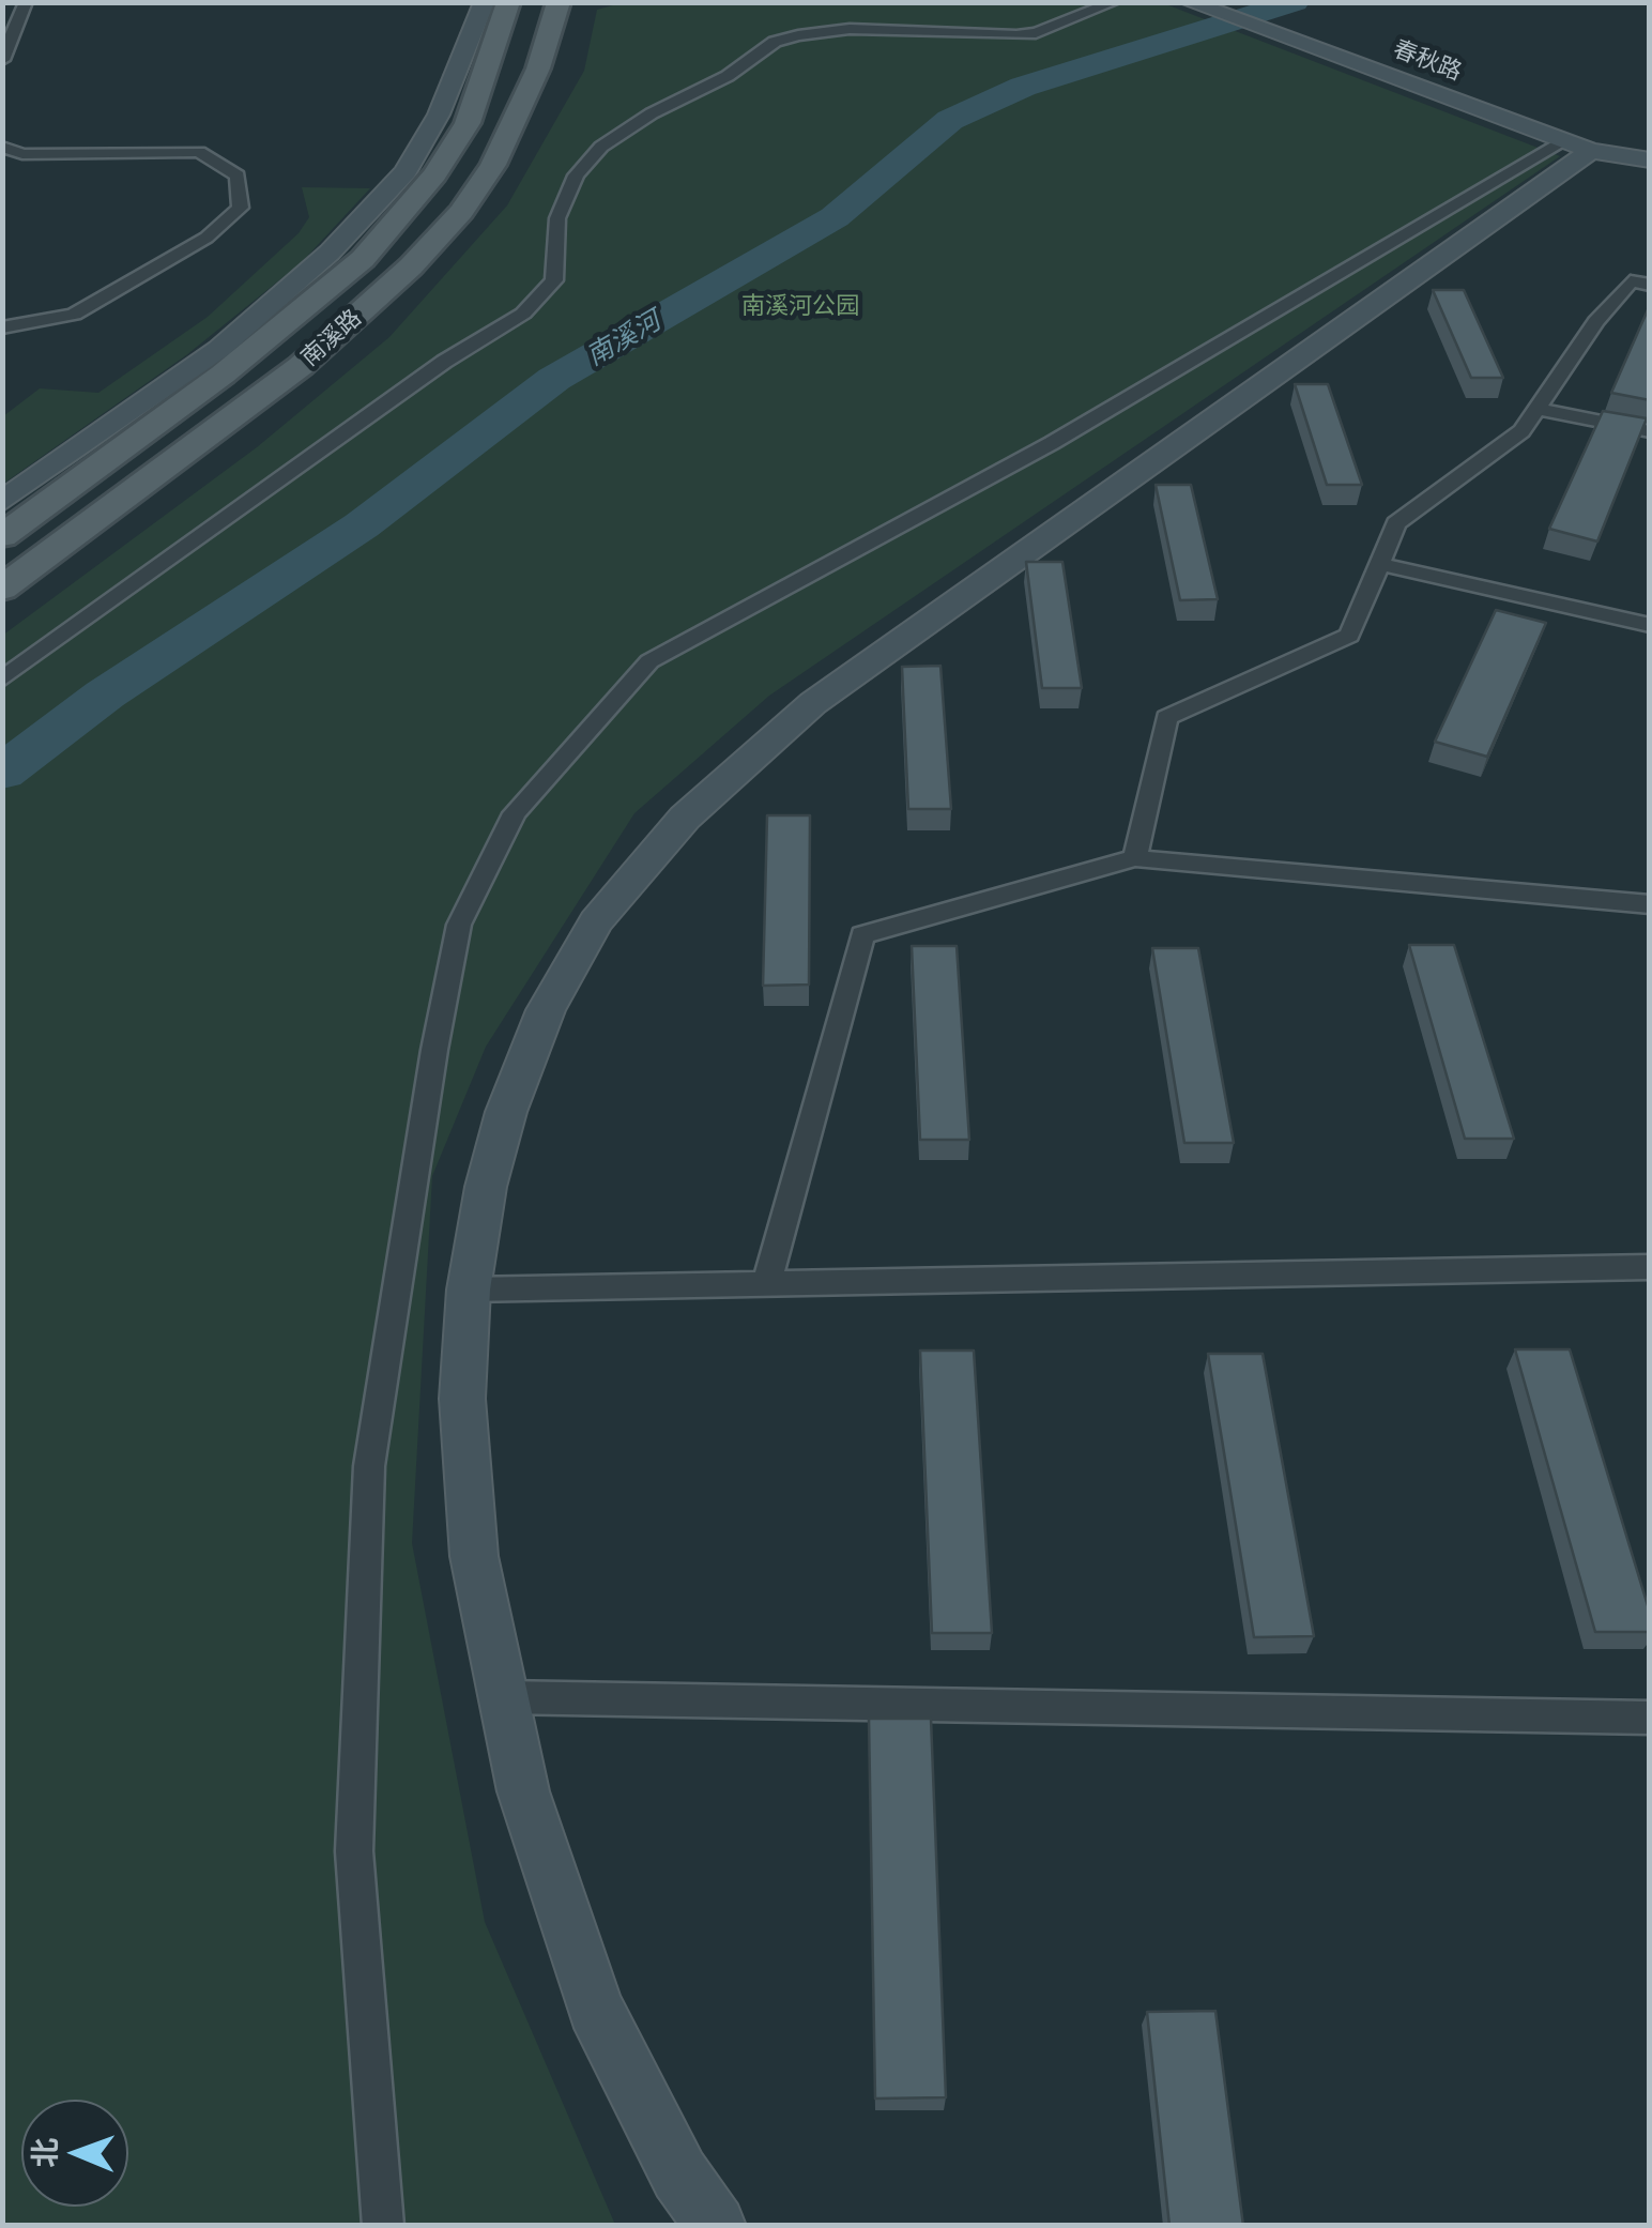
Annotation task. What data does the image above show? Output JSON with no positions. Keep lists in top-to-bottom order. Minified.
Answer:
{"streets":{"main road":["南溪路"],"street":["春秋路"]},"water":["南溪河"],"parks":["南溪河公园"],"north":"left"}
